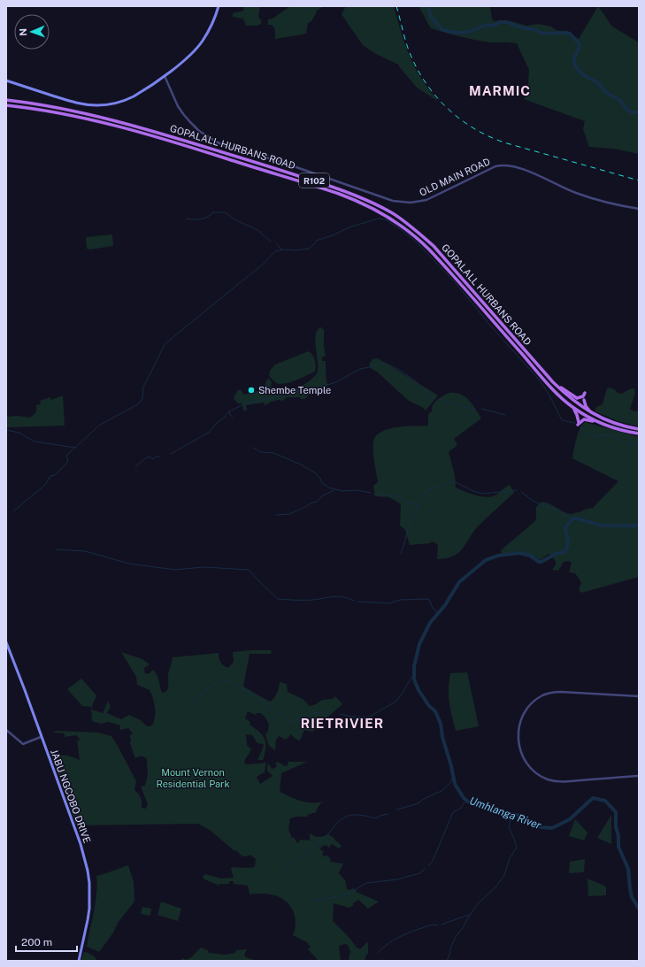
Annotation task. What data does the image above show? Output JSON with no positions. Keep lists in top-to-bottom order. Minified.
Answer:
{"streets":{"main road":["GOPALALL HURBANS ROAD","R102","JABU NGCOBO DRIVE"],"street":["OLD MAIN ROAD"]},"districts":["MARMIC","RIETRIVIER"],"water":["Umhlanga River"],"parks":["Mount Vernon Residential Park"],"places":["Shembe Temple"],"scale_bar":"200 m","north":"left"}
